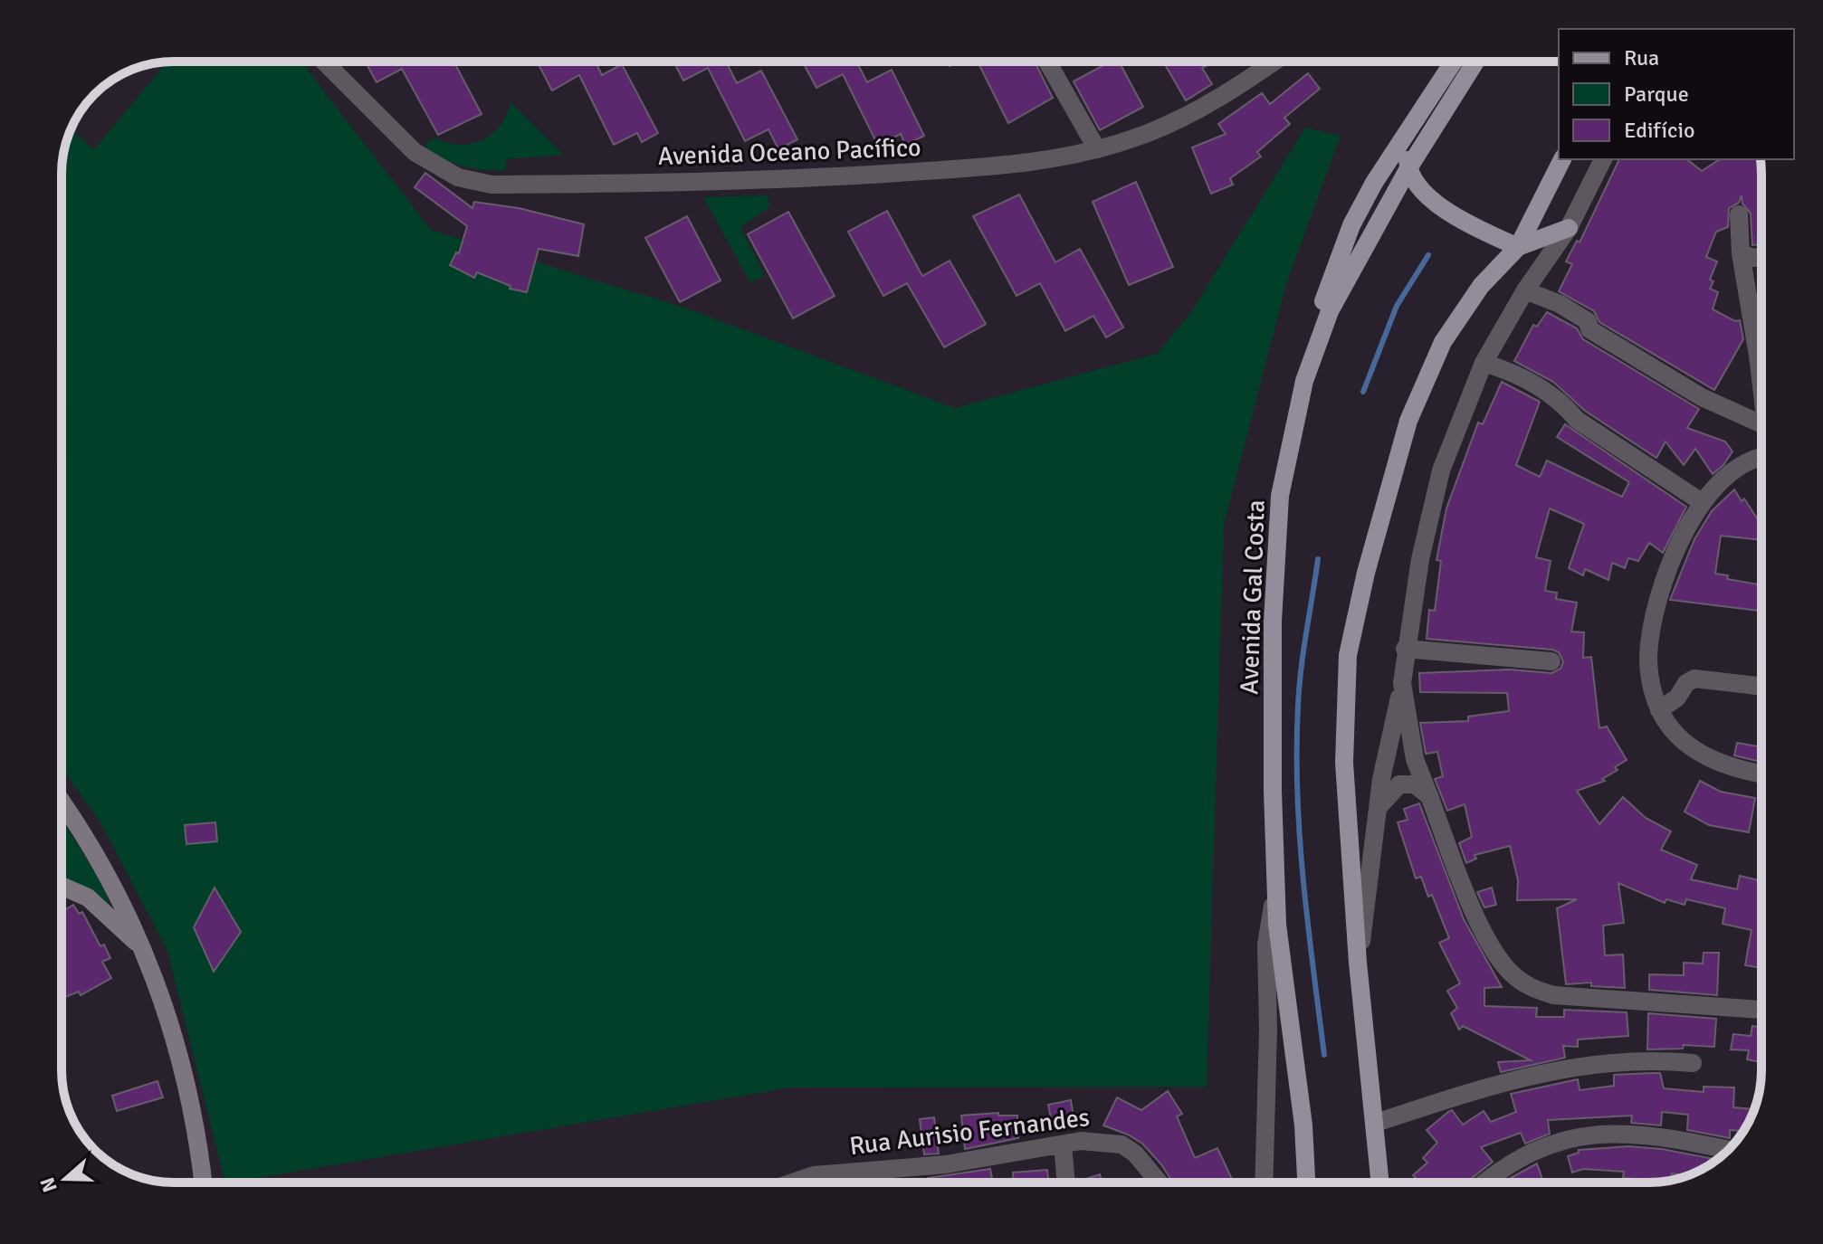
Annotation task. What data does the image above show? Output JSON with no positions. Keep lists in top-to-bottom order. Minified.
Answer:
{"streets":{"main road":["Avenida Gal Costa"],"street":["Avenida Oceano Pacífico","Rua Aurisio Fernandes"]},"legend":["Rua","Parque","Edifício"],"north":"left"}
